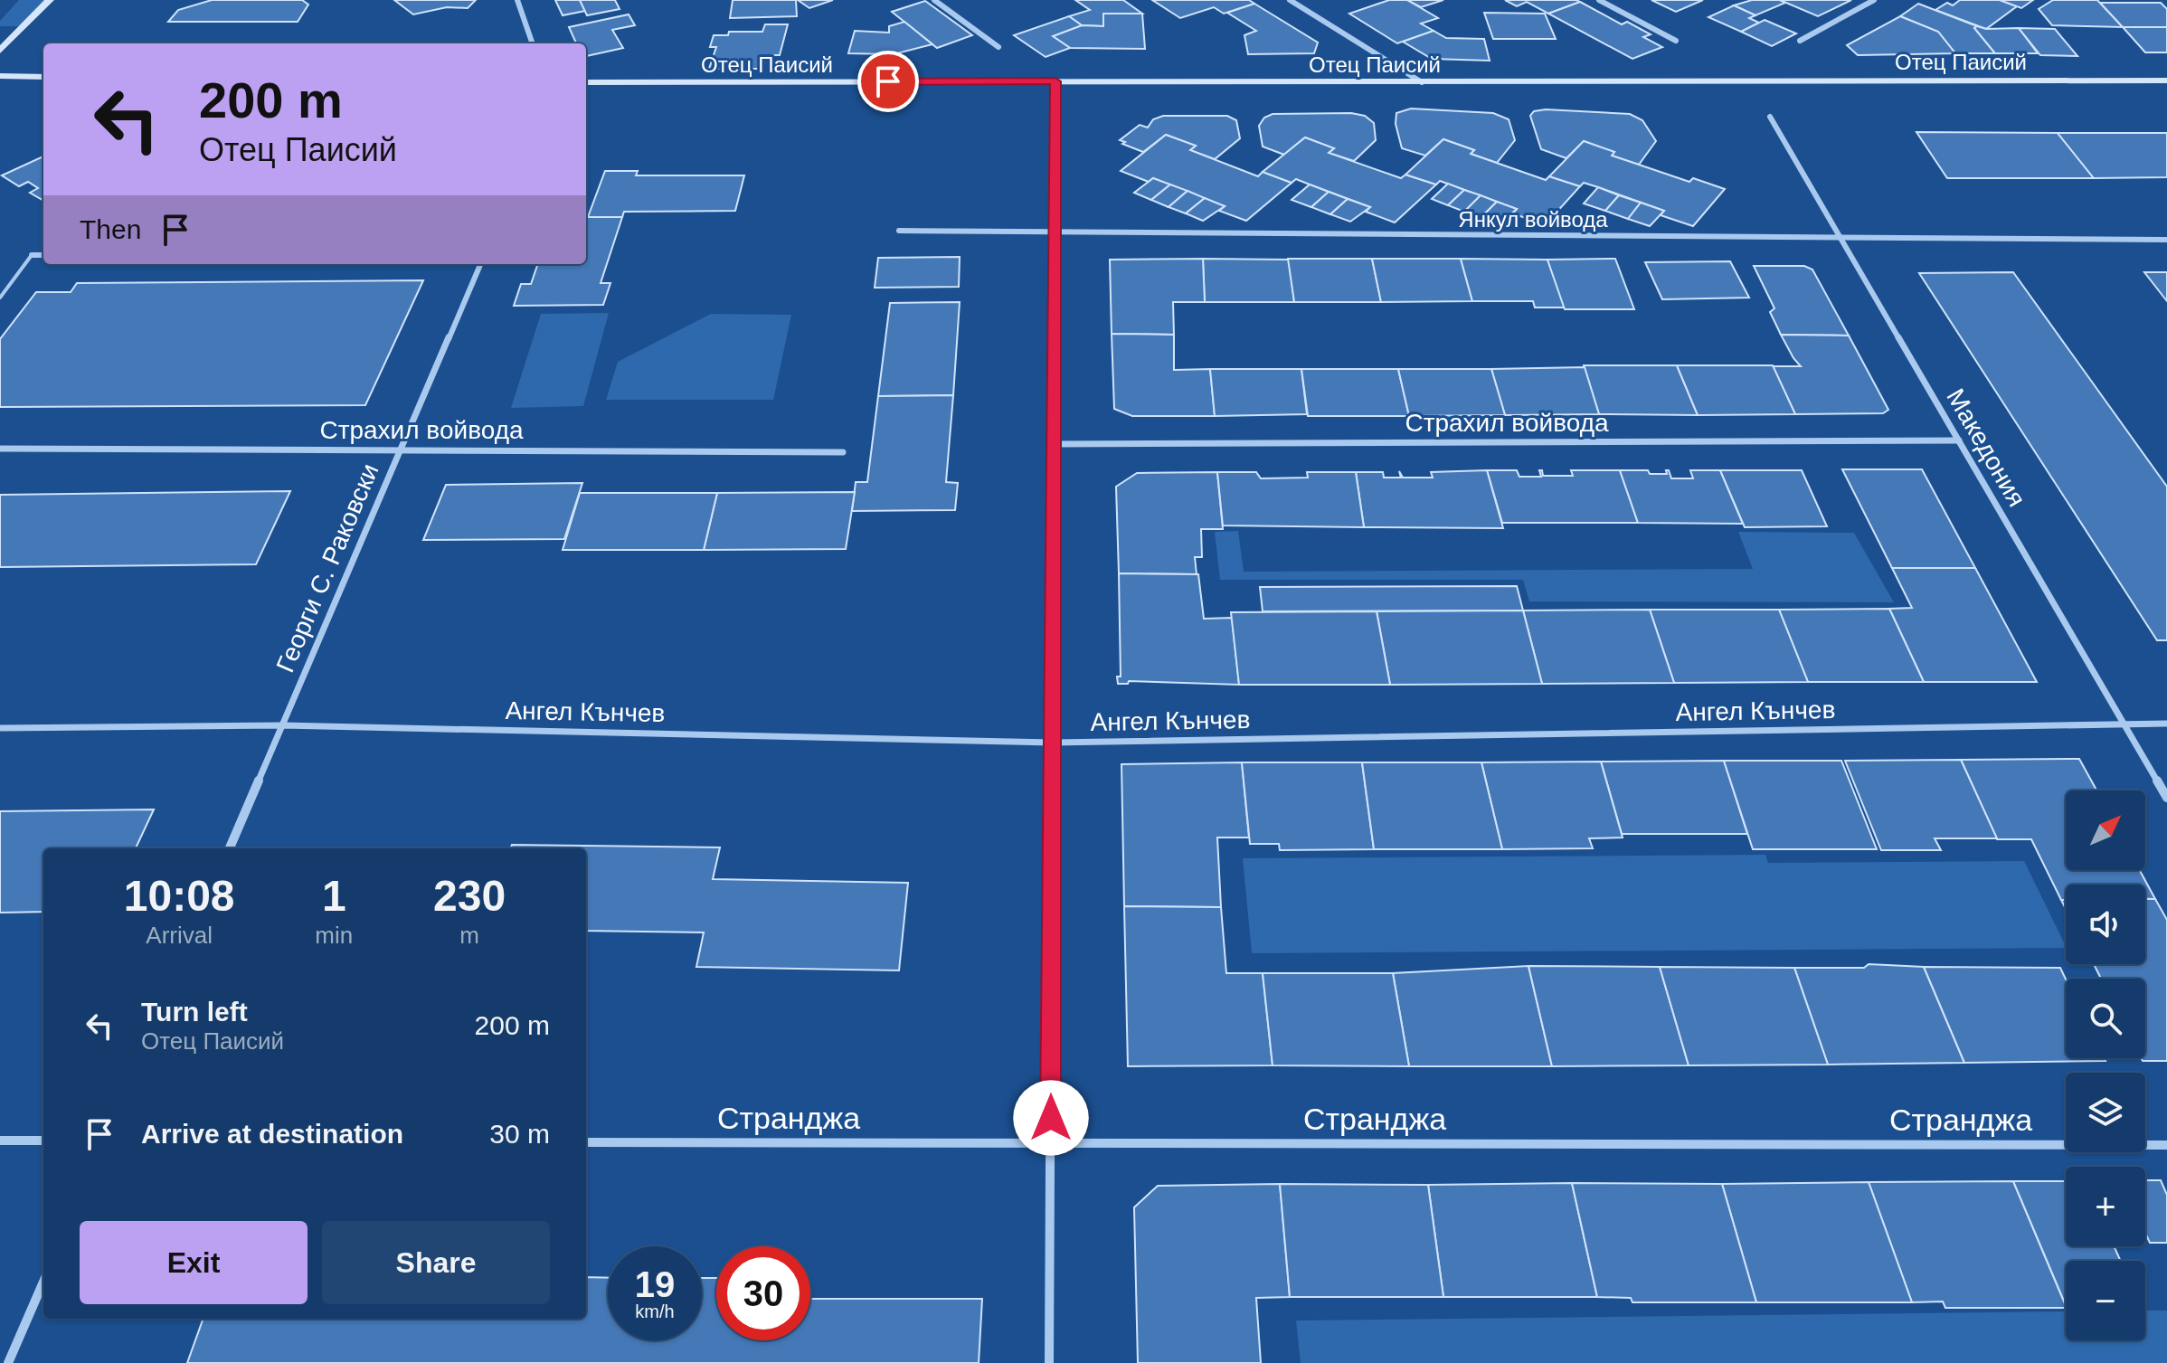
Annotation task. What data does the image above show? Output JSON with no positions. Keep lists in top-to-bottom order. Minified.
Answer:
{"streets":{"street":["Отец Паисий","Янкул войвода","Страхил войвода","Македония","Георги С. Раковски","Ангел Кънчев","Странджа"]},"crossings":[["Янкул войвода","Македония"],["Страхил войвода","Македония"],["Страхил войвода","Георги С. Раковски"],["Македония","Ангел Кънчев"],["Георги С. Раковски","Ангел Кънчев"]],"north":"top right","page":{"turn":["200 m","Отец Паисий"],"then":"Then","map_buttons":["+","−"],"eta":["10:08","Arrival","1","min","230","m"],"list":[{"name":"Turn left","note":"Отец Паисий","value":"200 m"},{"name":"Arrive at destination","value":"30 m"}],"buttons":["Exit","Share"],"speed":"19 km/h","limit":"30"}}
